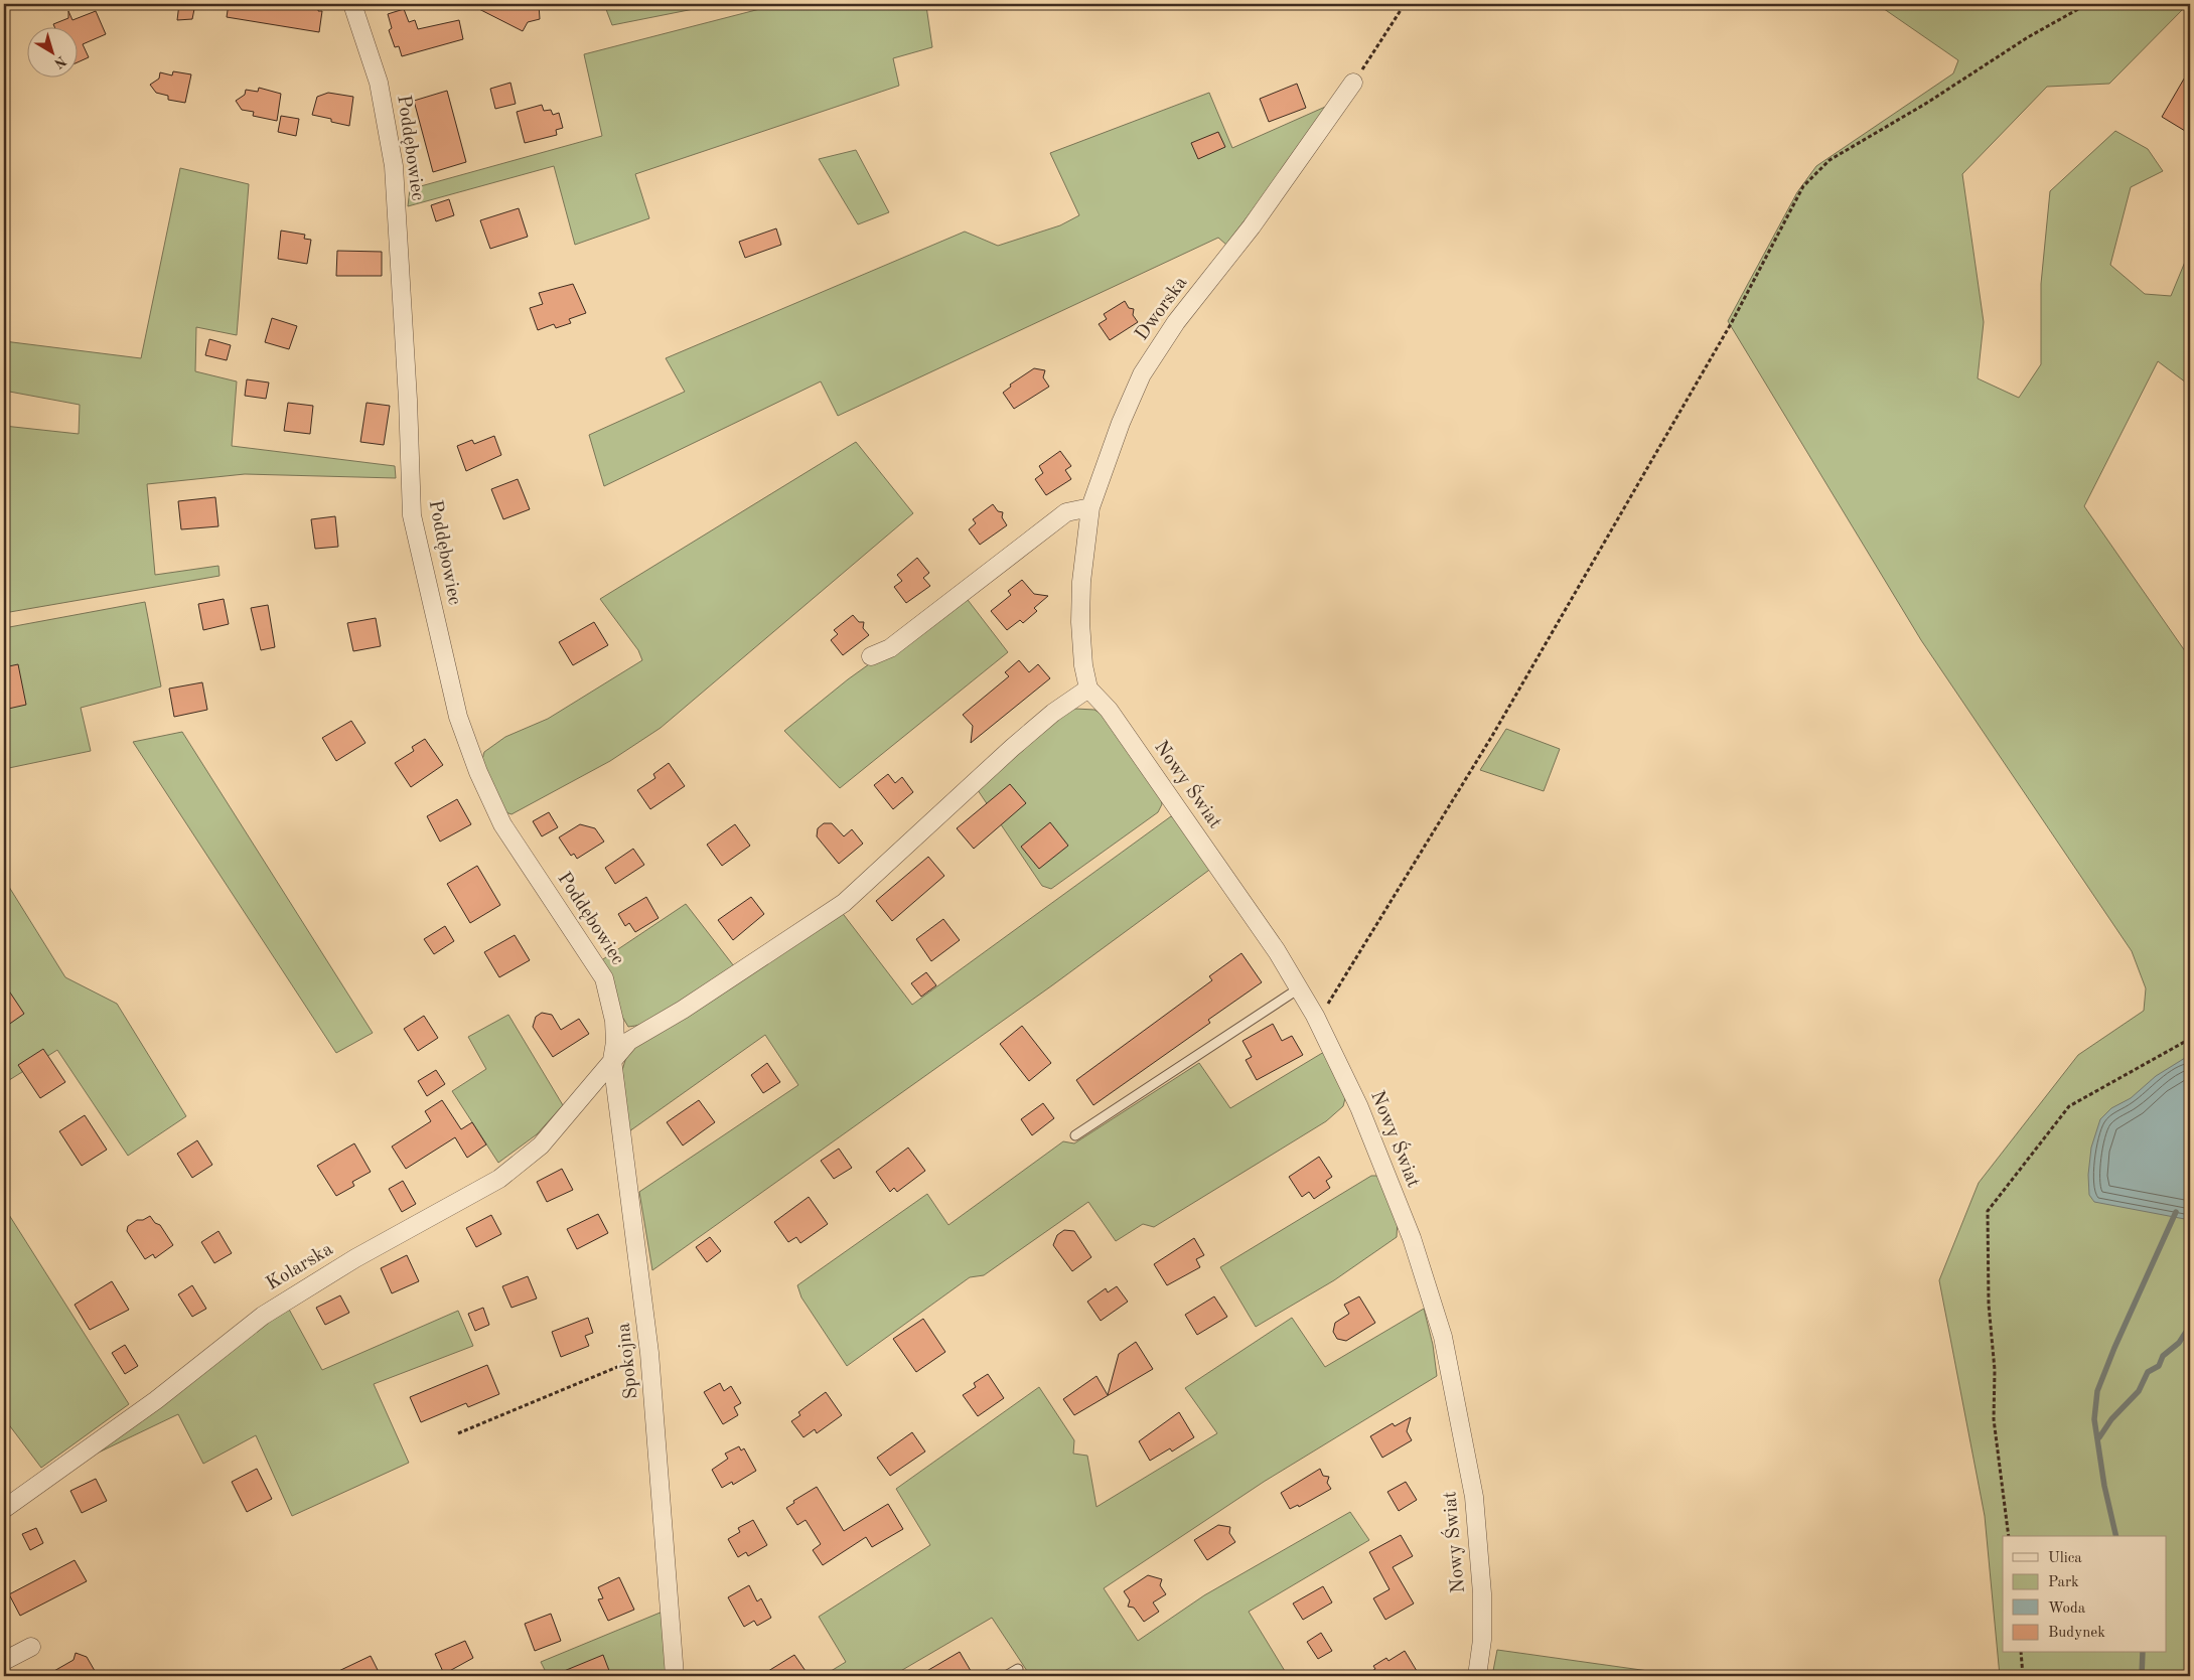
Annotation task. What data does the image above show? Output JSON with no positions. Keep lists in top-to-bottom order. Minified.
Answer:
{"streets":{"street":["Poddębowiec","Dworska","Nowy Świat","Kolarska","Spokojna"]},"crossings":[["Poddębowiec","Spokojna"],["Dworska","Nowy Świat"],["Dworska","Kolarska"],["Nowy Świat","Kolarska"],["Kolarska","Spokojna"]],"legend":["Ulica","Park","Woda","Budynek"],"north":"bottom right"}
